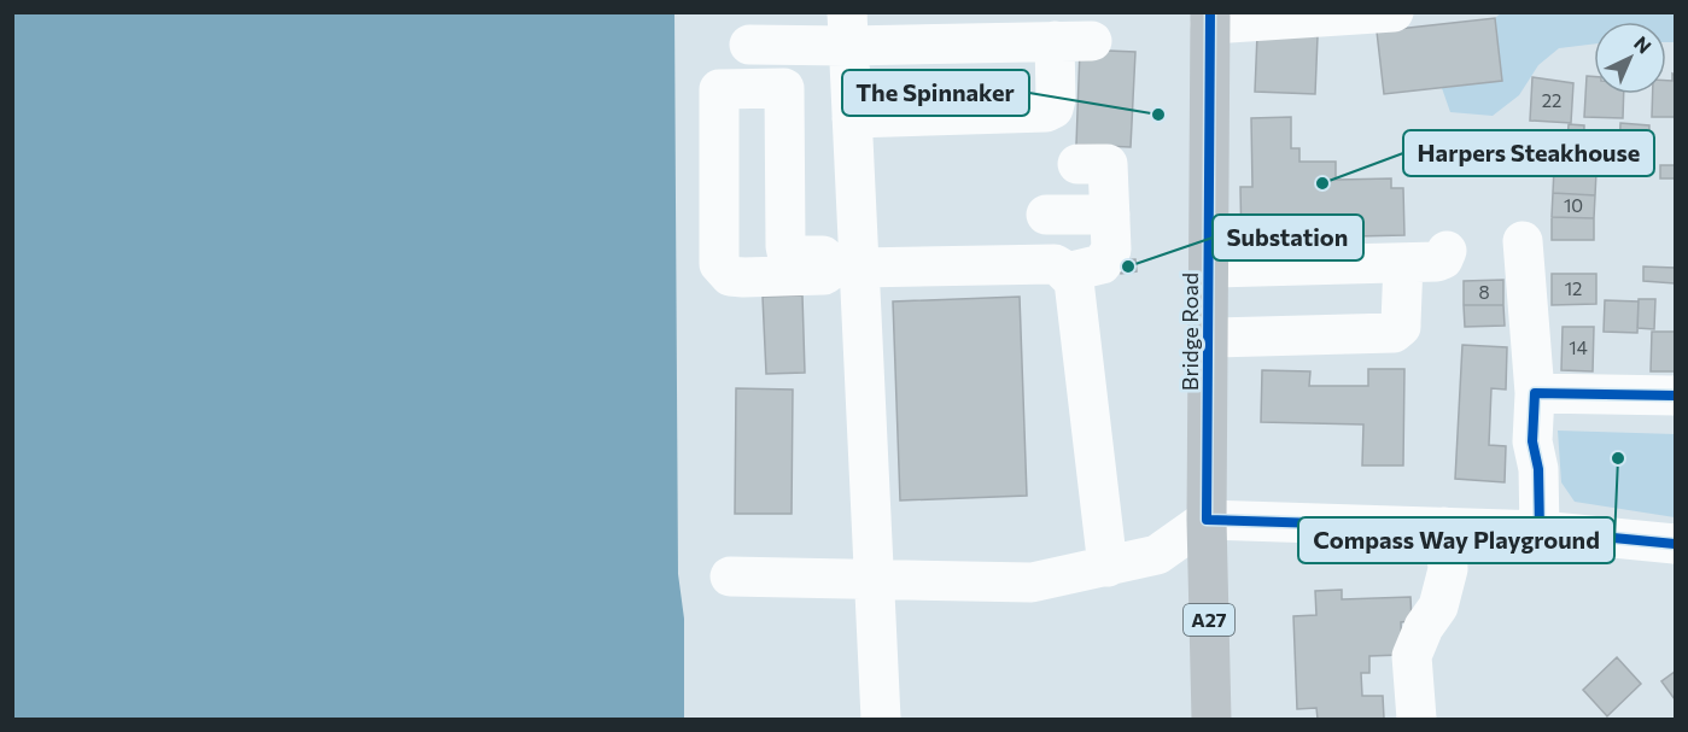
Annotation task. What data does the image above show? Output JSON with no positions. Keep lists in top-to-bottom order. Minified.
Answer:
{"streets":{"main road":["Bridge Road","A27"]},"places":["The Spinnaker","Harpers Steakhouse","Substation","Compass Way Playground"],"house_numbers":["22","10","12","8","14"],"north":"top right"}
